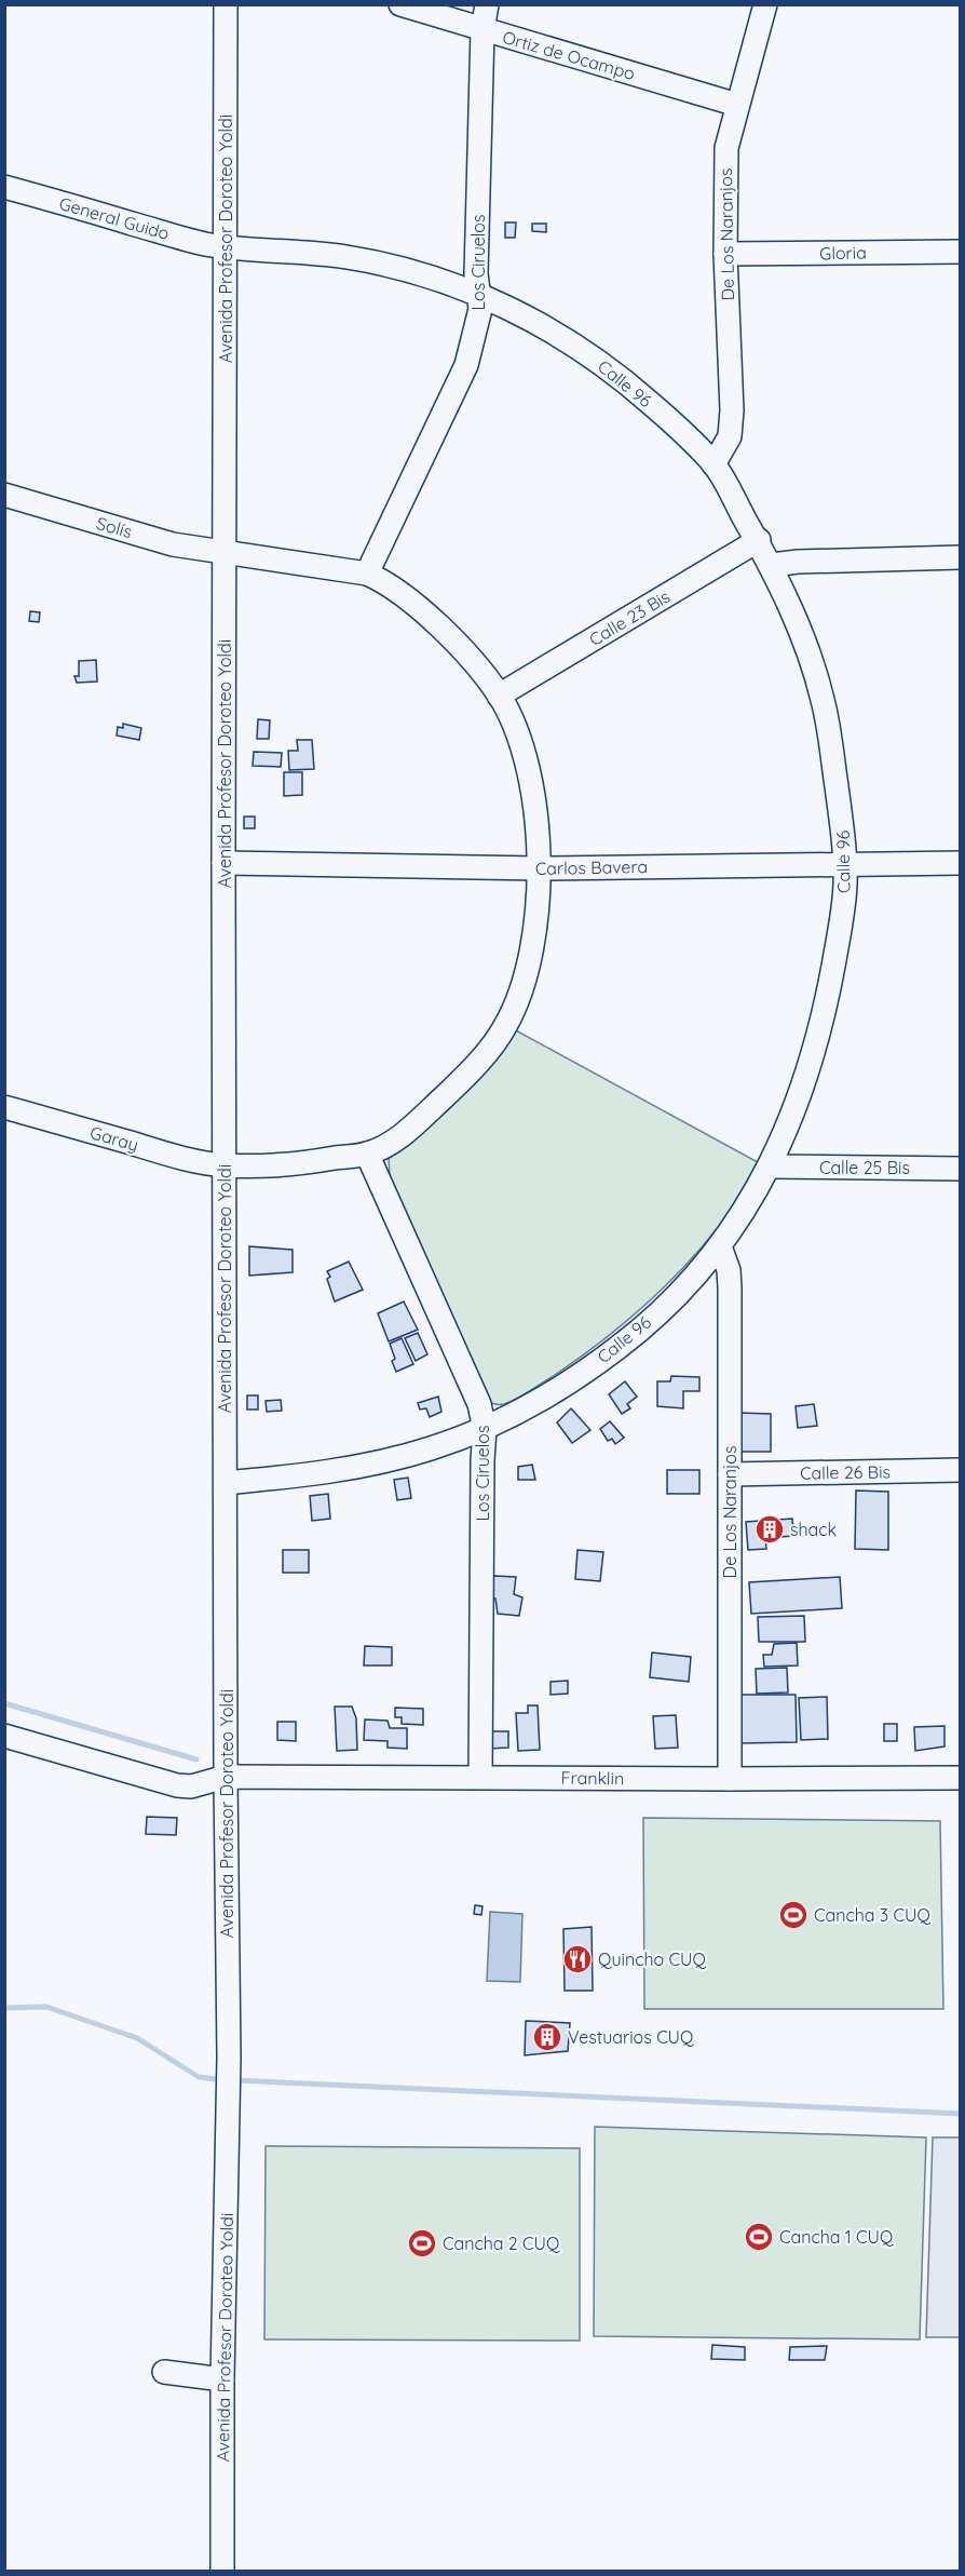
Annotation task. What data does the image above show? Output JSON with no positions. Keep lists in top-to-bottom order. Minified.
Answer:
{"streets":{"street":["Ortiz de Ocampo","General Guido","De Los Naranjos","Avenida Profesor Doroteo Yoldi","Gloria","Los Ciruelos","Calle 96","Solís","Calle 23 Bis","Carlos Bavera","Garay","Calle 25 Bis","Calle 26 Bis","Franklin"]},"crossings":[["Ortiz de Ocampo","De Los Naranjos"],["Ortiz de Ocampo","Los Ciruelos"],["General Guido","Avenida Profesor Doroteo Yoldi"],["General Guido","Calle 96"],["De Los Naranjos","Gloria"],["De Los Naranjos","Calle 96"],["De Los Naranjos","Calle 26 Bis"],["De Los Naranjos","Franklin"],["Avenida Profesor Doroteo Yoldi","Calle 96"],["Avenida Profesor Doroteo Yoldi","Solís"],["Avenida Profesor Doroteo Yoldi","Carlos Bavera"],["Avenida Profesor Doroteo Yoldi","Garay"],["Avenida Profesor Doroteo Yoldi","Franklin"],["Los Ciruelos","Calle 96"],["Los Ciruelos","Solís"],["Los Ciruelos","Garay"],["Los Ciruelos","Franklin"],["Calle 96","Calle 23 Bis"],["Calle 96","Carlos Bavera"],["Calle 96","Calle 25 Bis"],["Solís","Garay"],["Calle 23 Bis","Garay"],["Carlos Bavera","Garay"]],"places":{"building":["shack","Vestuarios CUQ"],"sports":["Cancha 3 CUQ","Cancha 1 CUQ","Cancha 2 CUQ"],"restaurant":["Quincho CUQ"]}}
